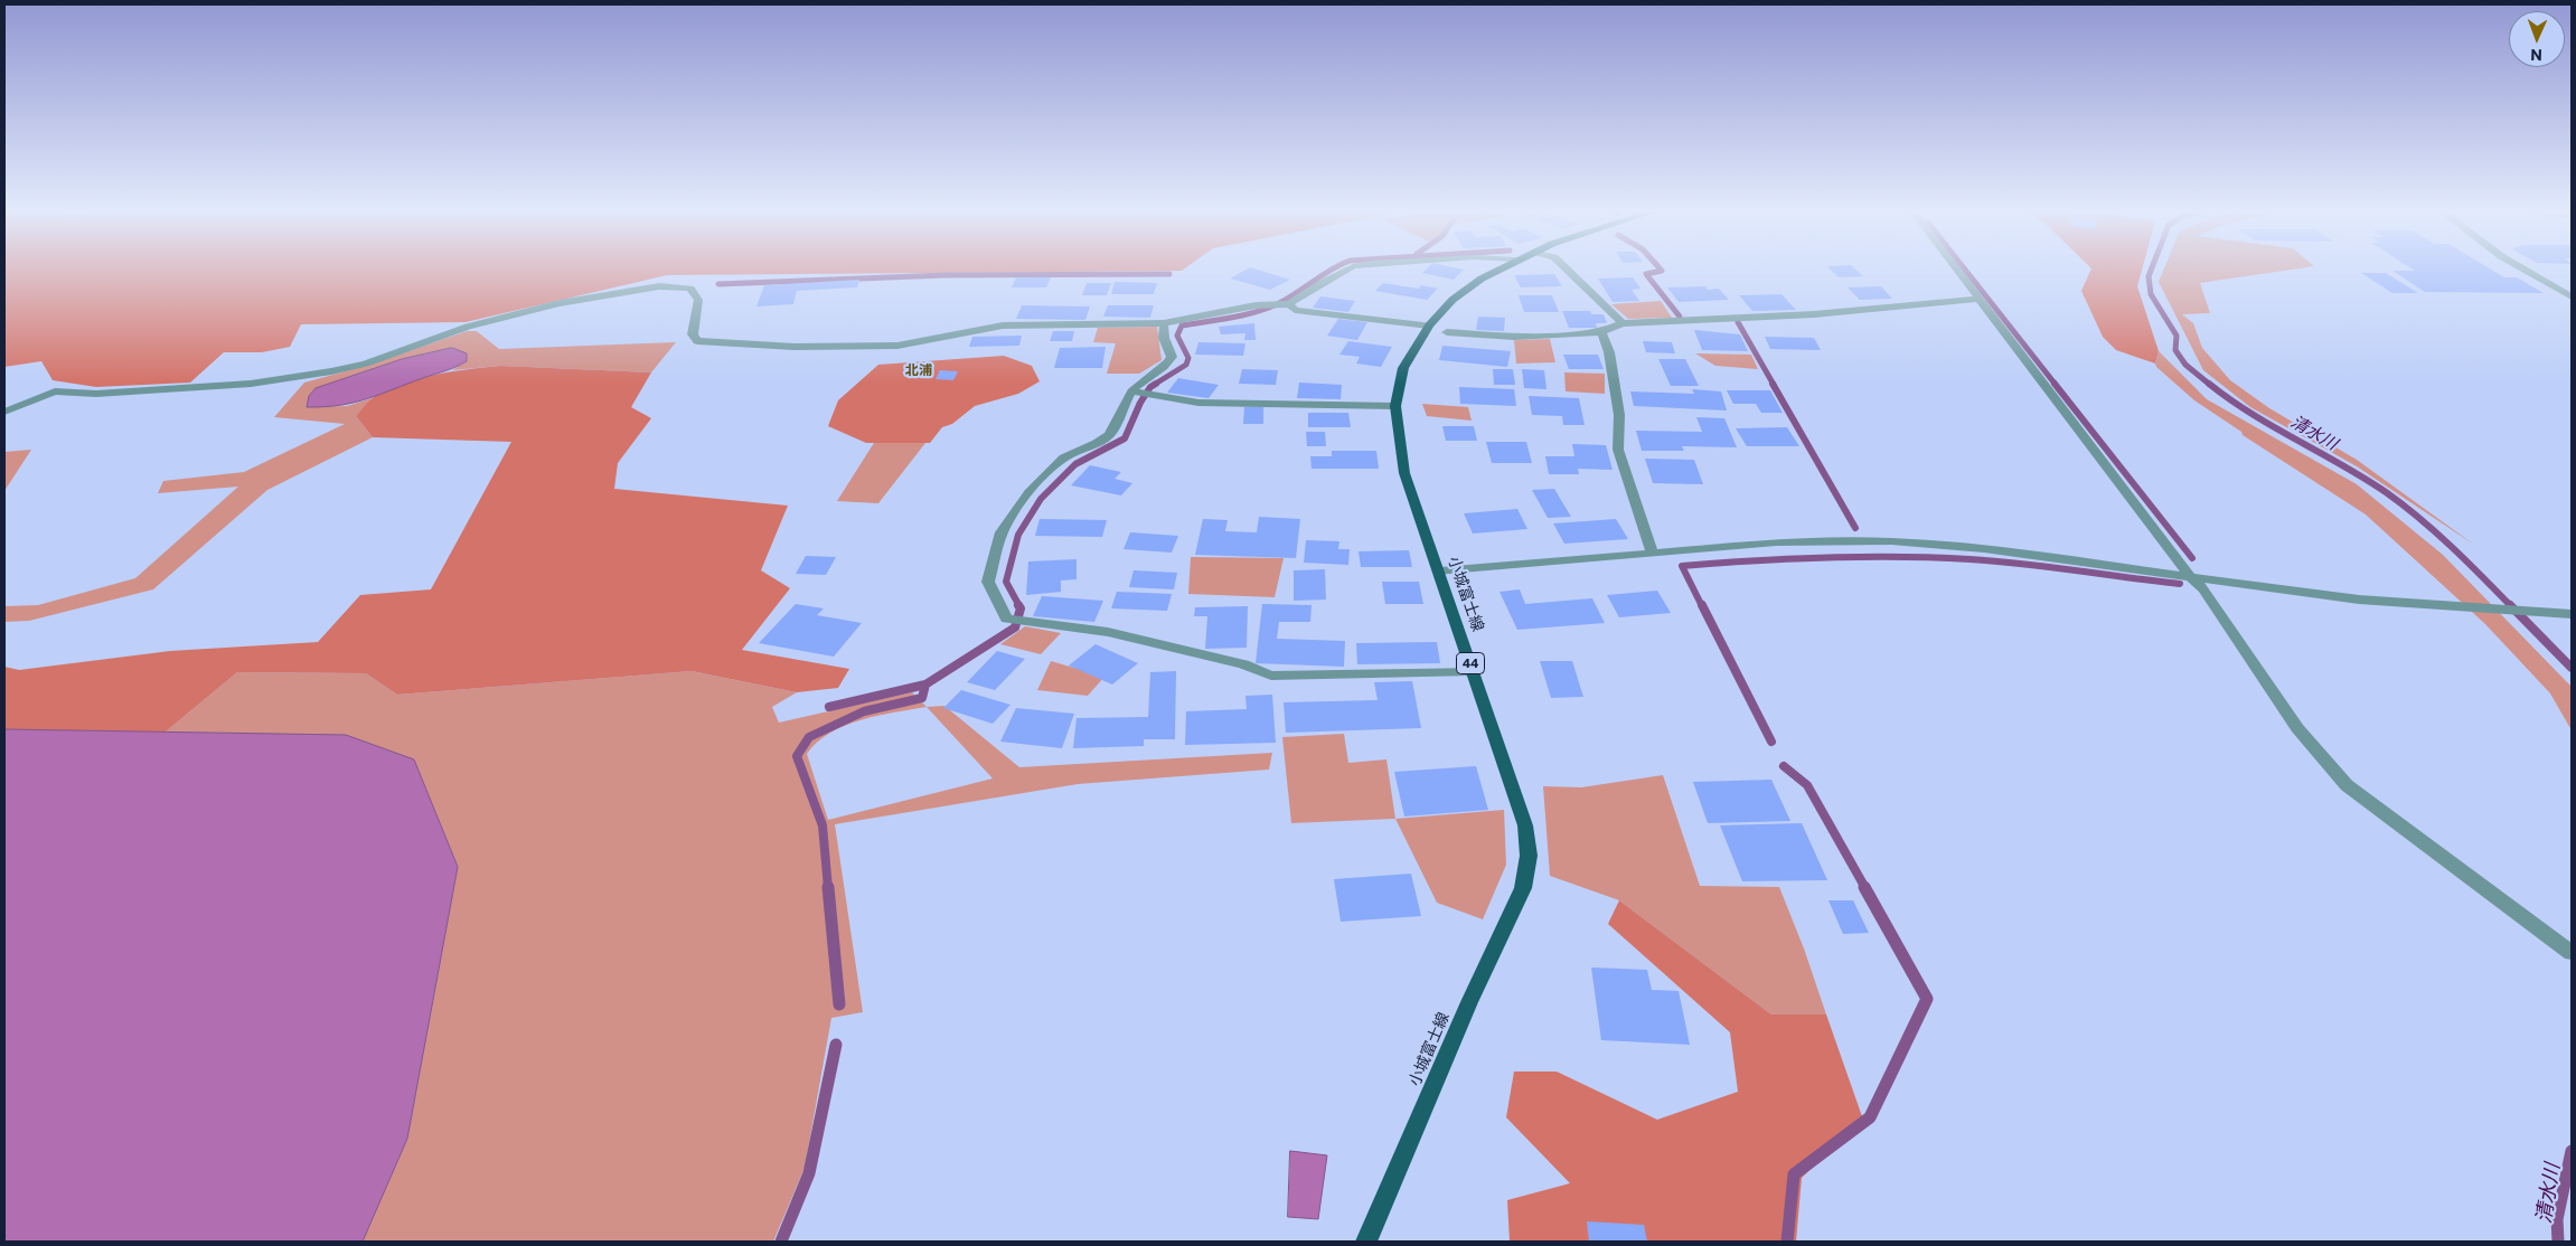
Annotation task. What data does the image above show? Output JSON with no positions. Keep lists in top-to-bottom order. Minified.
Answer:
{"streets":{"main road":["小城富士線","44"]},"districts":["北浦"],"water":["清水川"],"north":"bottom"}
